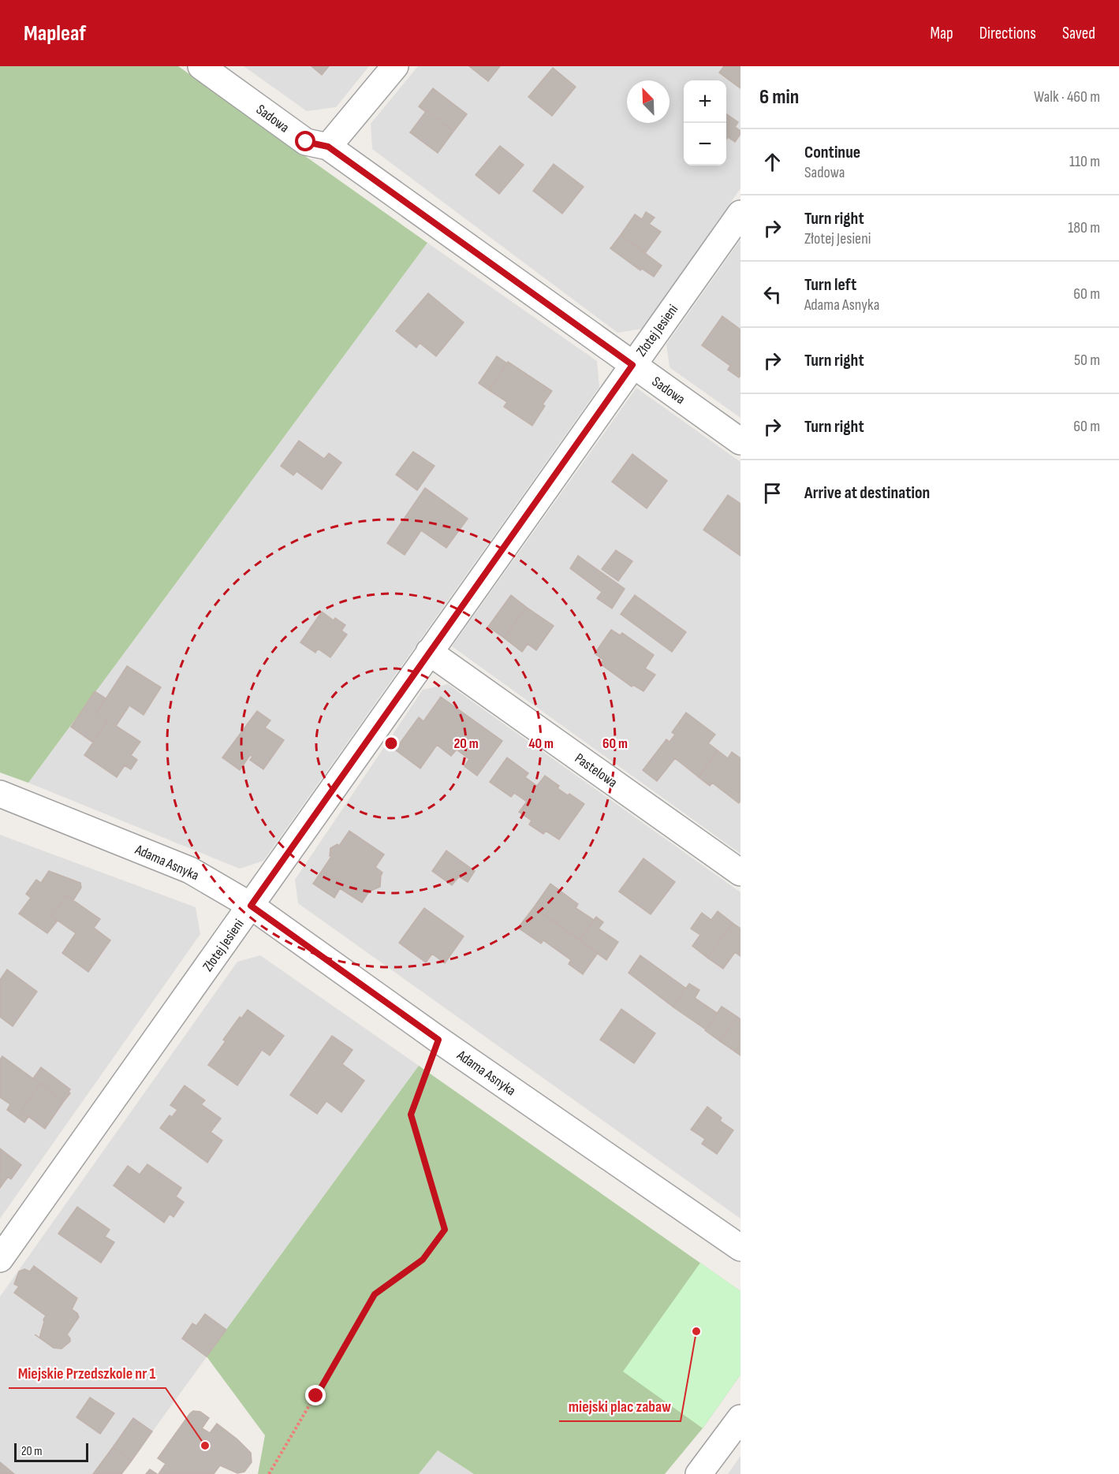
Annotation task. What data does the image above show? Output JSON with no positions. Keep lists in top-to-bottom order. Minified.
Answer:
{"streets":{"street":["Sadowa","Złotej Jesieni","Pastelowa","Adama Asnyka"]},"crossings":[["Sadowa","Złotej Jesieni"],["Złotej Jesieni","Pastelowa"],["Złotej Jesieni","Adama Asnyka"]],"places":["miejski plac zabaw","Miejskie Przedszkole nr 1"],"scale_bar":"20 m","north":"top left","page":{"header":"Mapleaf","nav":["Map","Directions","Saved"],"heading":["6 min","Walk · 460 m"],"map_buttons":["+","−"],"list":[["Continue","Sadowa","110 m"],["Turn right","Złotej Jesieni","180 m"],["Turn left","Adama Asnyka","60 m"],["Turn right","50 m"],["Turn right","60 m"],"Arrive at destination"],"scale":"20 m"},"rings":["20 m","40 m","60 m"]}
